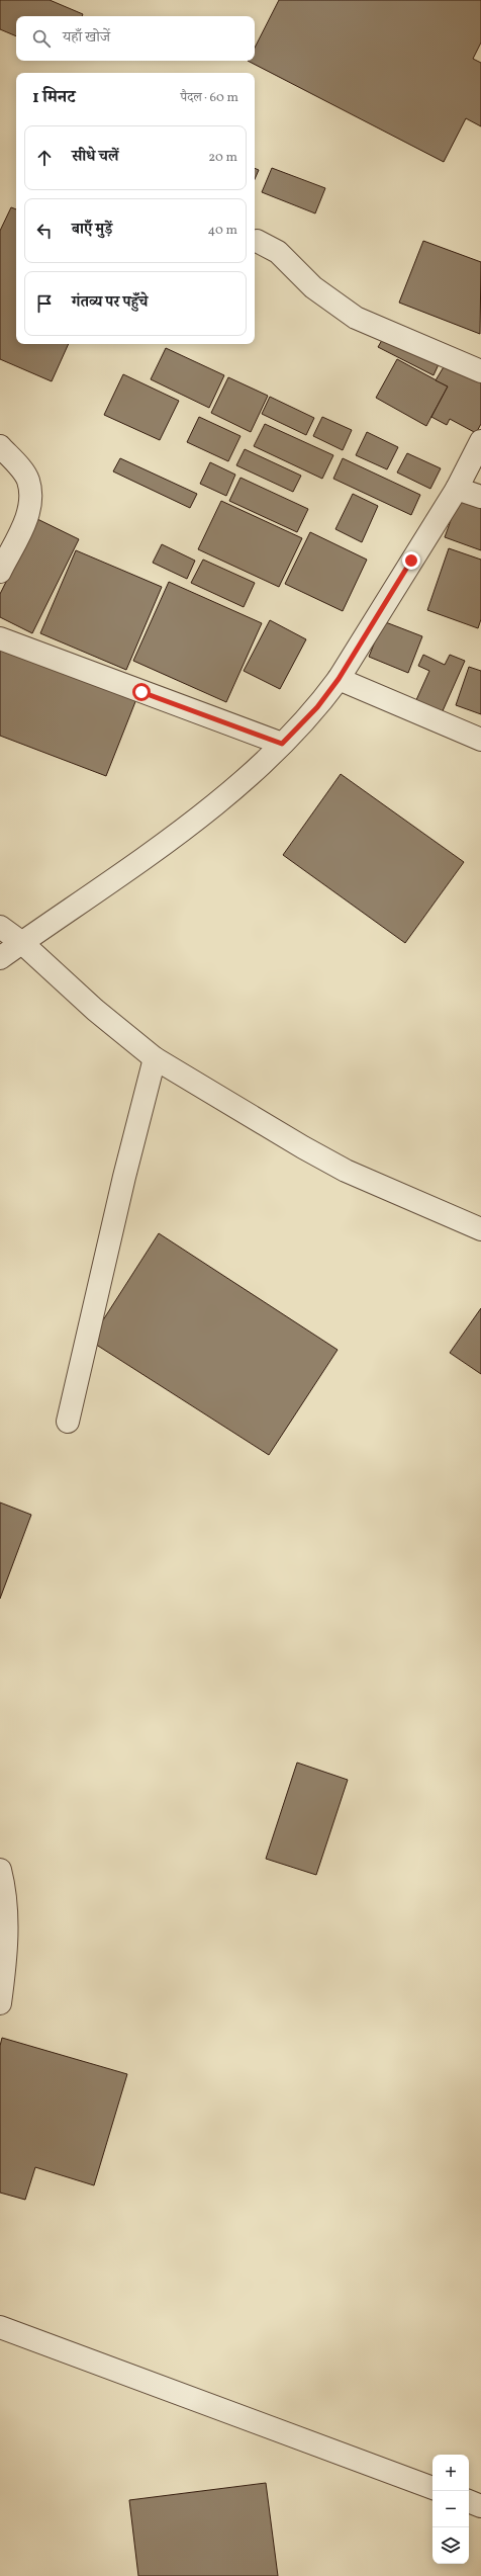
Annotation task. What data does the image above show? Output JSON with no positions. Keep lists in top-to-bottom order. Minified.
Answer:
{"page":{"search":"यहाँ खोजें","heading":["1 मिनट","पैदल · 60 m"],"list":[["सीधे चलें","20 m"],["बाएँ मुड़ें","40 m"],"गंतव्य पर पहुँचे"],"map_buttons":["+","−"]}}
